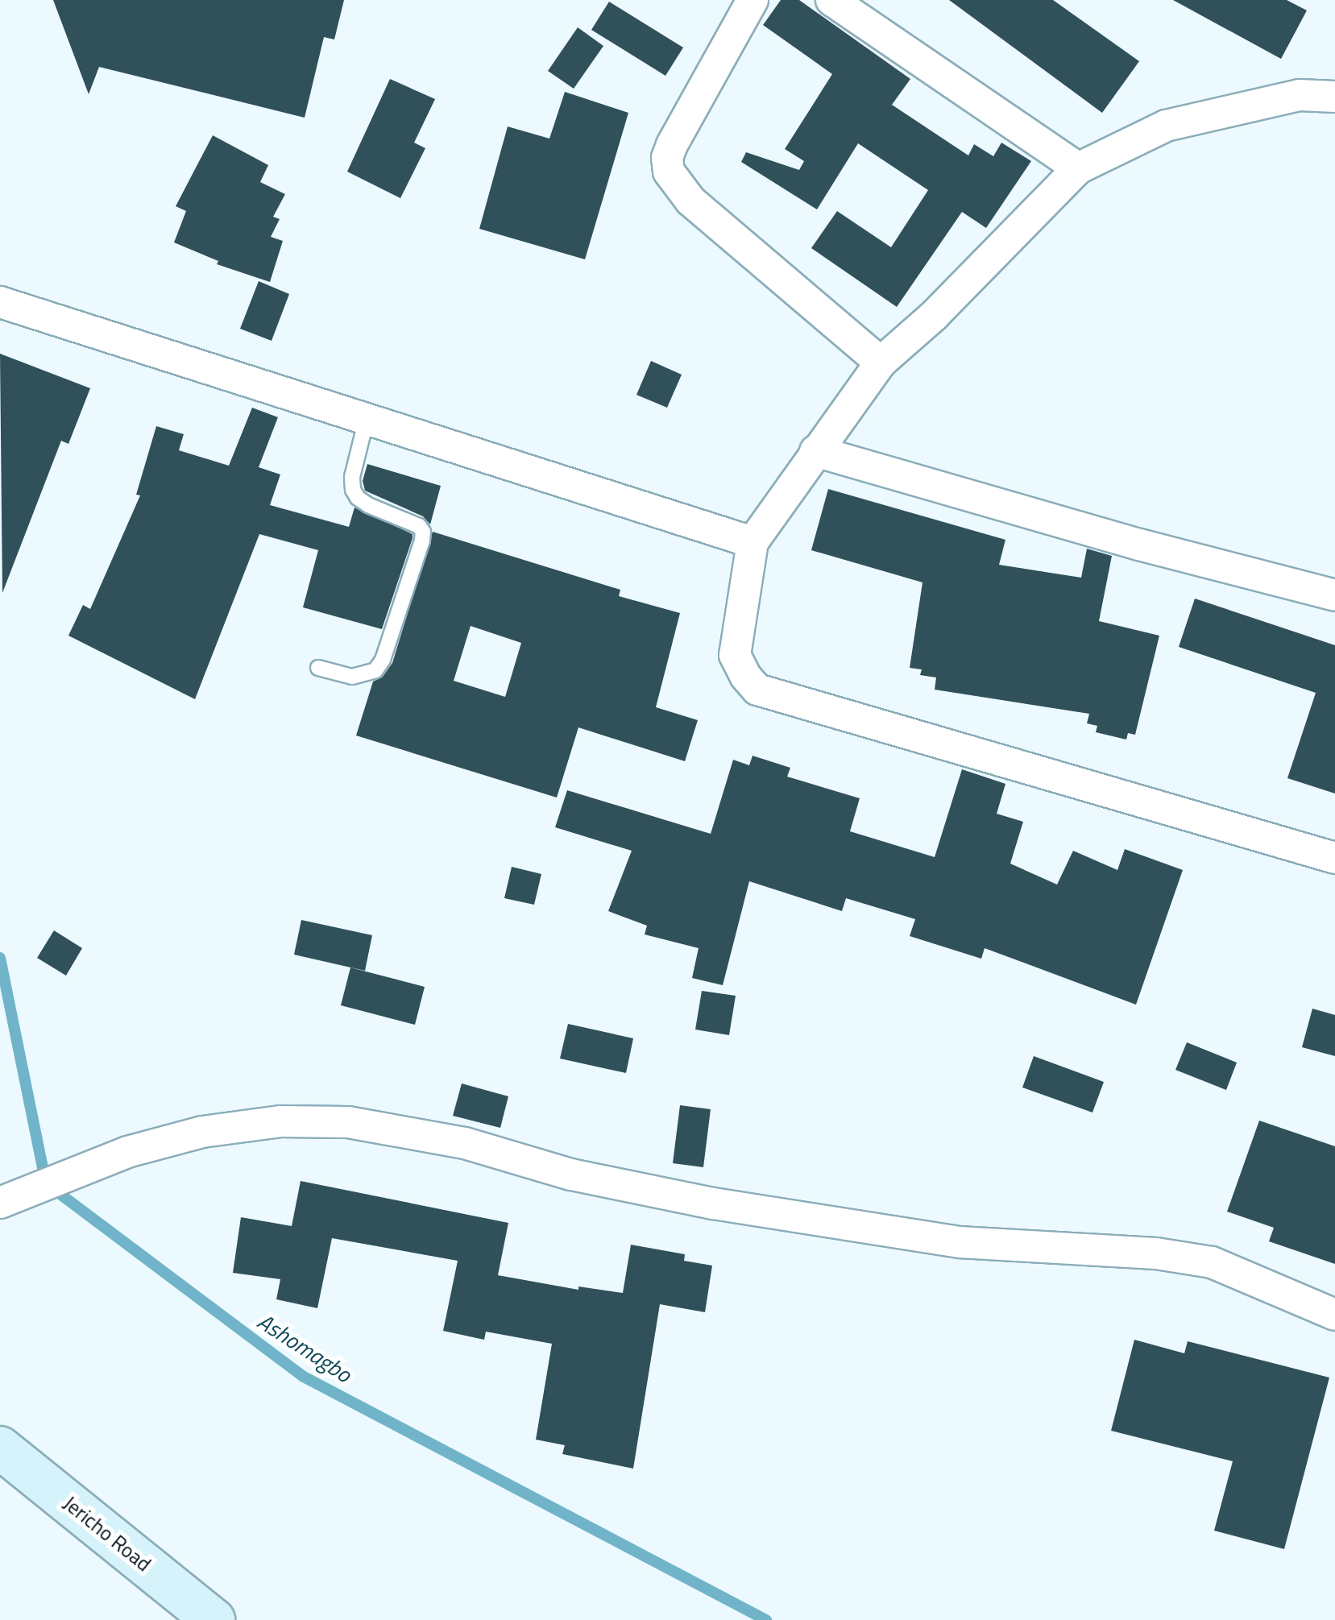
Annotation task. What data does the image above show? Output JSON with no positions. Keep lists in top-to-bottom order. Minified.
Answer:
{"streets":{"street":["Jericho Road"]},"water":["Ashomagbo"]}
